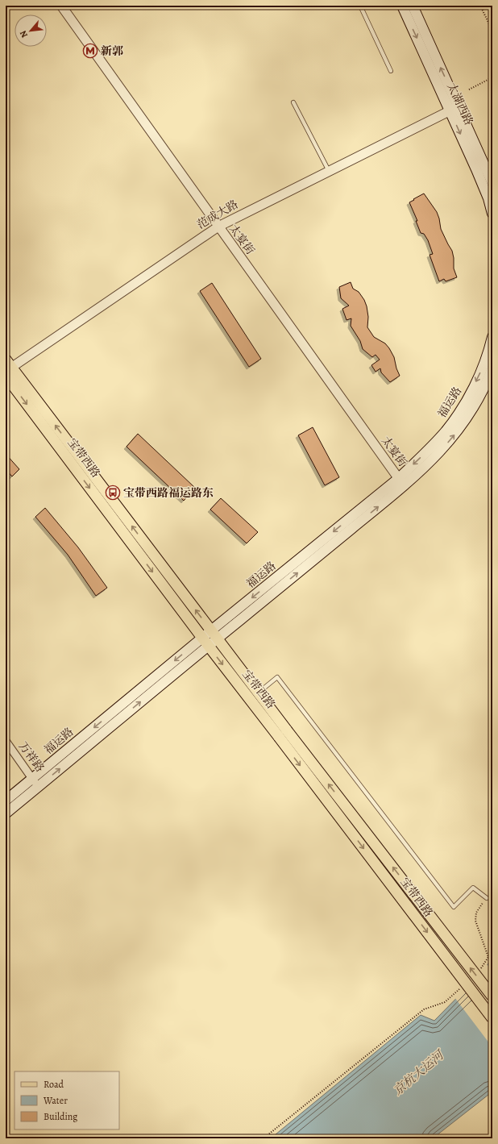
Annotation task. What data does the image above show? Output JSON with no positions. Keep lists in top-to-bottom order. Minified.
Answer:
{"streets":{"main road":["太湖西路","福运路","宝带西路"],"street":["范成大路","太宴街","万祥路"]},"crossings":[["太湖西路","范成大路"],["范成大路","太宴街"],["范成大路","宝带西路"],["太宴街","福运路"],["福运路","宝带西路"],["福运路","万祥路"]],"water":["京杭大运河"],"places":{"metro station":["新郭"],"bus stop":["宝带西路福运路东"]},"legend":["Road","Water","Building"],"north":"bottom left"}
